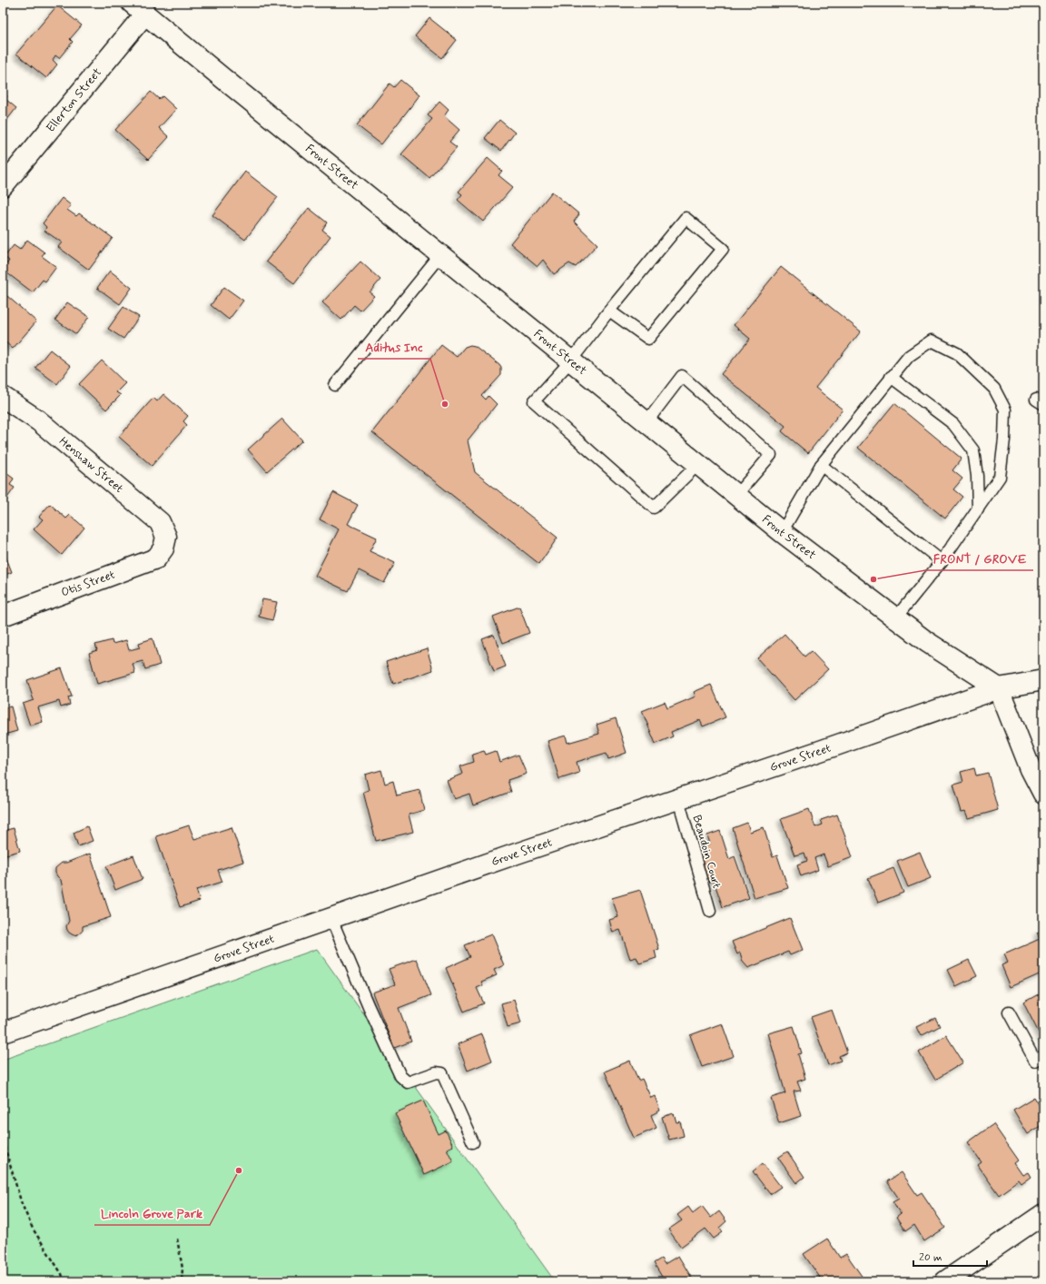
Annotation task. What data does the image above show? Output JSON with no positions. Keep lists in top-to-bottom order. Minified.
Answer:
{"streets":{"main road":["Ellerton Street","Front Street","Henshaw Street","Otis Street","Grove Street"],"lane":["Beaudoin Court"]},"crossings":[["Ellerton Street","Front Street"],["Front Street","Grove Street"],["Henshaw Street","Otis Street"],["Grove Street","Beaudoin Court"]],"places":["Aditus Inc","FRONT / GROVE","Lincoln Grove Park"],"scale_bar":"20 m"}
